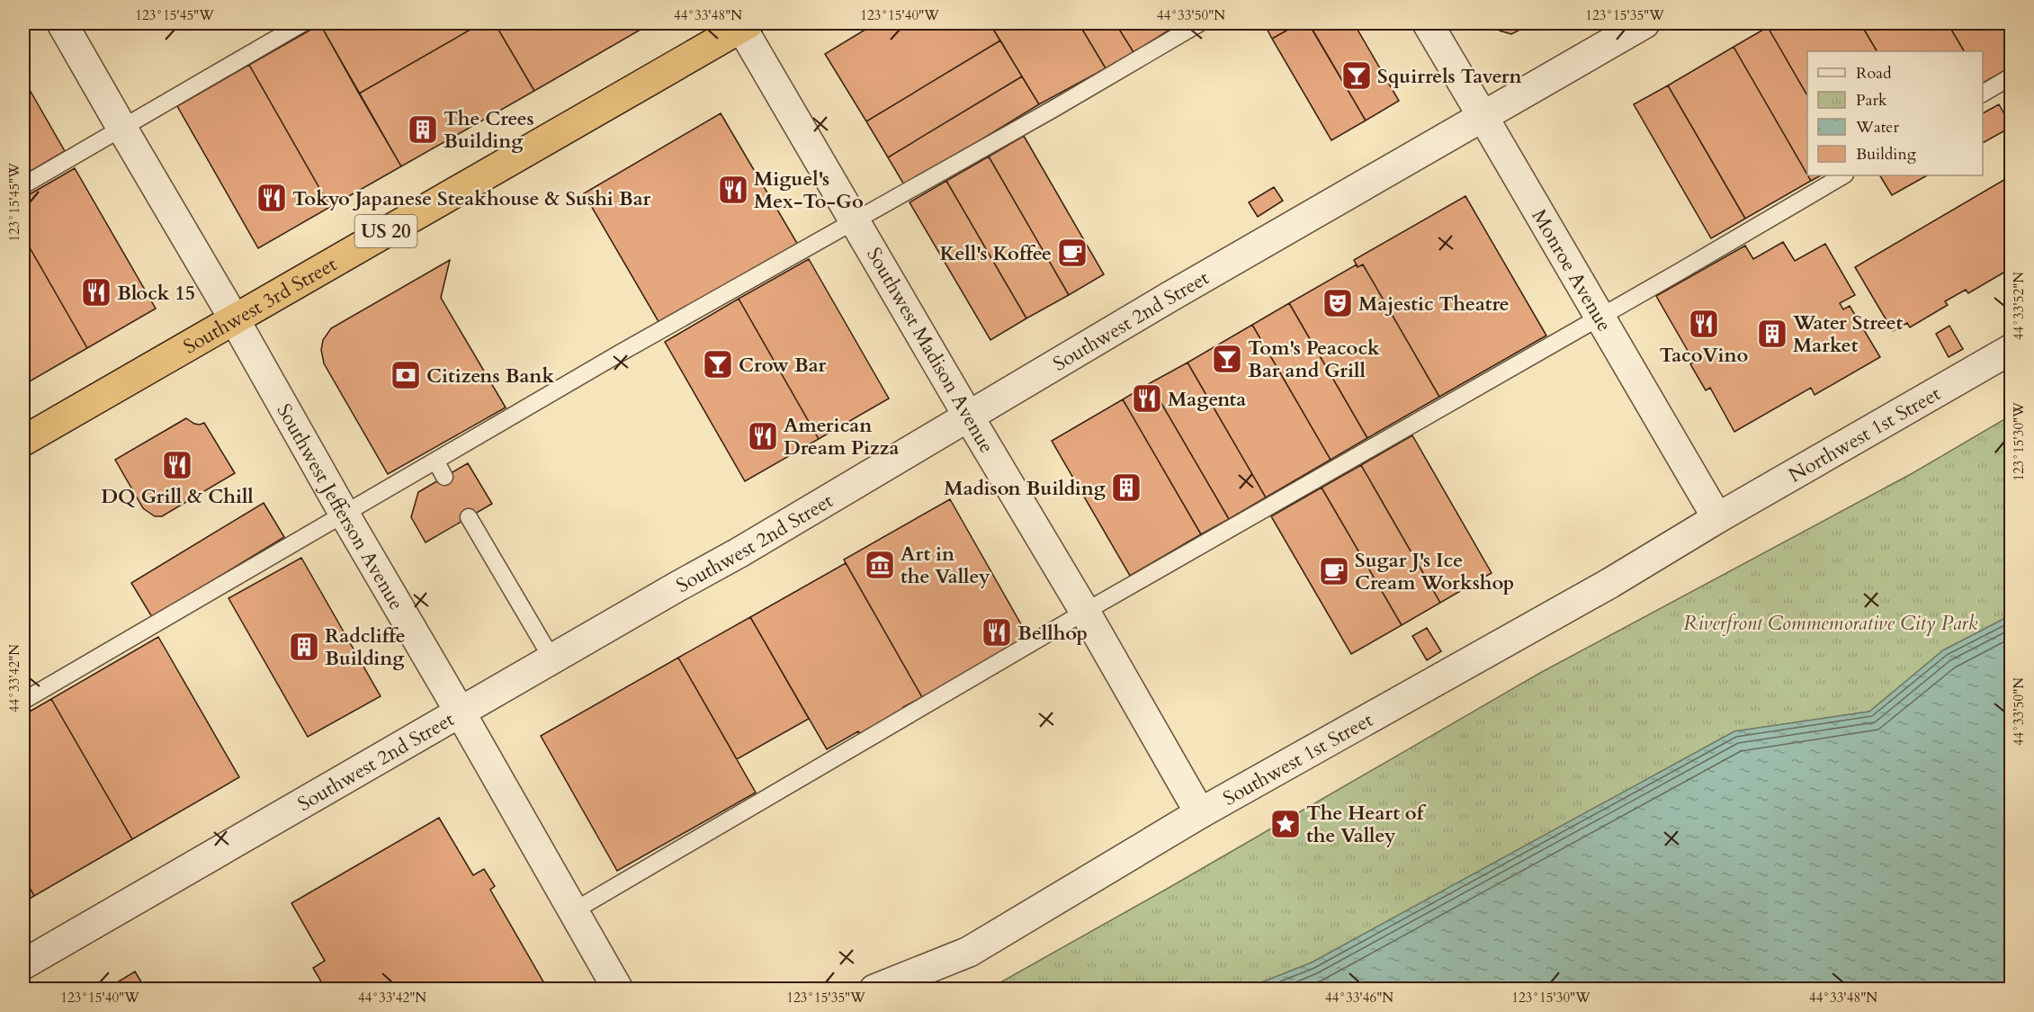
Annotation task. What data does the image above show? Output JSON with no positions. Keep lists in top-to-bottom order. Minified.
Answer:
{"streets":{"highway":["US 20","Southwest 3rd Street"],"street":["Monroe Avenue","Southwest 2nd Street","Southwest Madison Avenue","Northwest 1st Street","Southwest Jefferson Avenue","Southwest 1st Street"]},"crossings":[["Monroe Avenue","Southwest 2nd Street"],["Monroe Avenue","Northwest 1st Street"],["Monroe Avenue","Southwest 1st Street"],["Southwest 3rd Street","Southwest Madison Avenue"],["Southwest 3rd Street","Southwest Jefferson Avenue"],["Southwest 2nd Street","Southwest Madison Avenue"],["Southwest 2nd Street","Southwest Jefferson Avenue"],["Southwest Madison Avenue","Southwest 1st Street"],["Northwest 1st Street","Southwest 1st Street"]],"parks":["Riverfront Commemorative City Park"],"places":{"bar":["Squirrels Tavern","Tom's Peacock Bar and Grill","Crow Bar"],"building":["The Crees Building","Water Street Market","Madison Building","Radcliffe Building"],"restaurant":["Miguel's Mex-To-Go","Tokyo Japanese Steakhouse & Sushi Bar","Block 15","TacoVino","Magenta","American Dream Pizza","DQ Grill & Chill","Bellhop"],"cafe":["Kell's Koffee","Sugar J's Ice Cream Workshop"],"theatre":["Majestic Theatre"],"bank":["Citizens Bank"],"museum":["Art in the Valley"],"place":["The Heart of the Valley"]},"legend":["Road","Park","Water","Building"],"coordinates":["123°15'45\"W","44°33'48\"N","123°15'40\"W","44°33'50\"N","123°15'35\"W","44°33'52\"N","123°15'30\"W","44°33'42\"N","44°33'46\"N"]}
